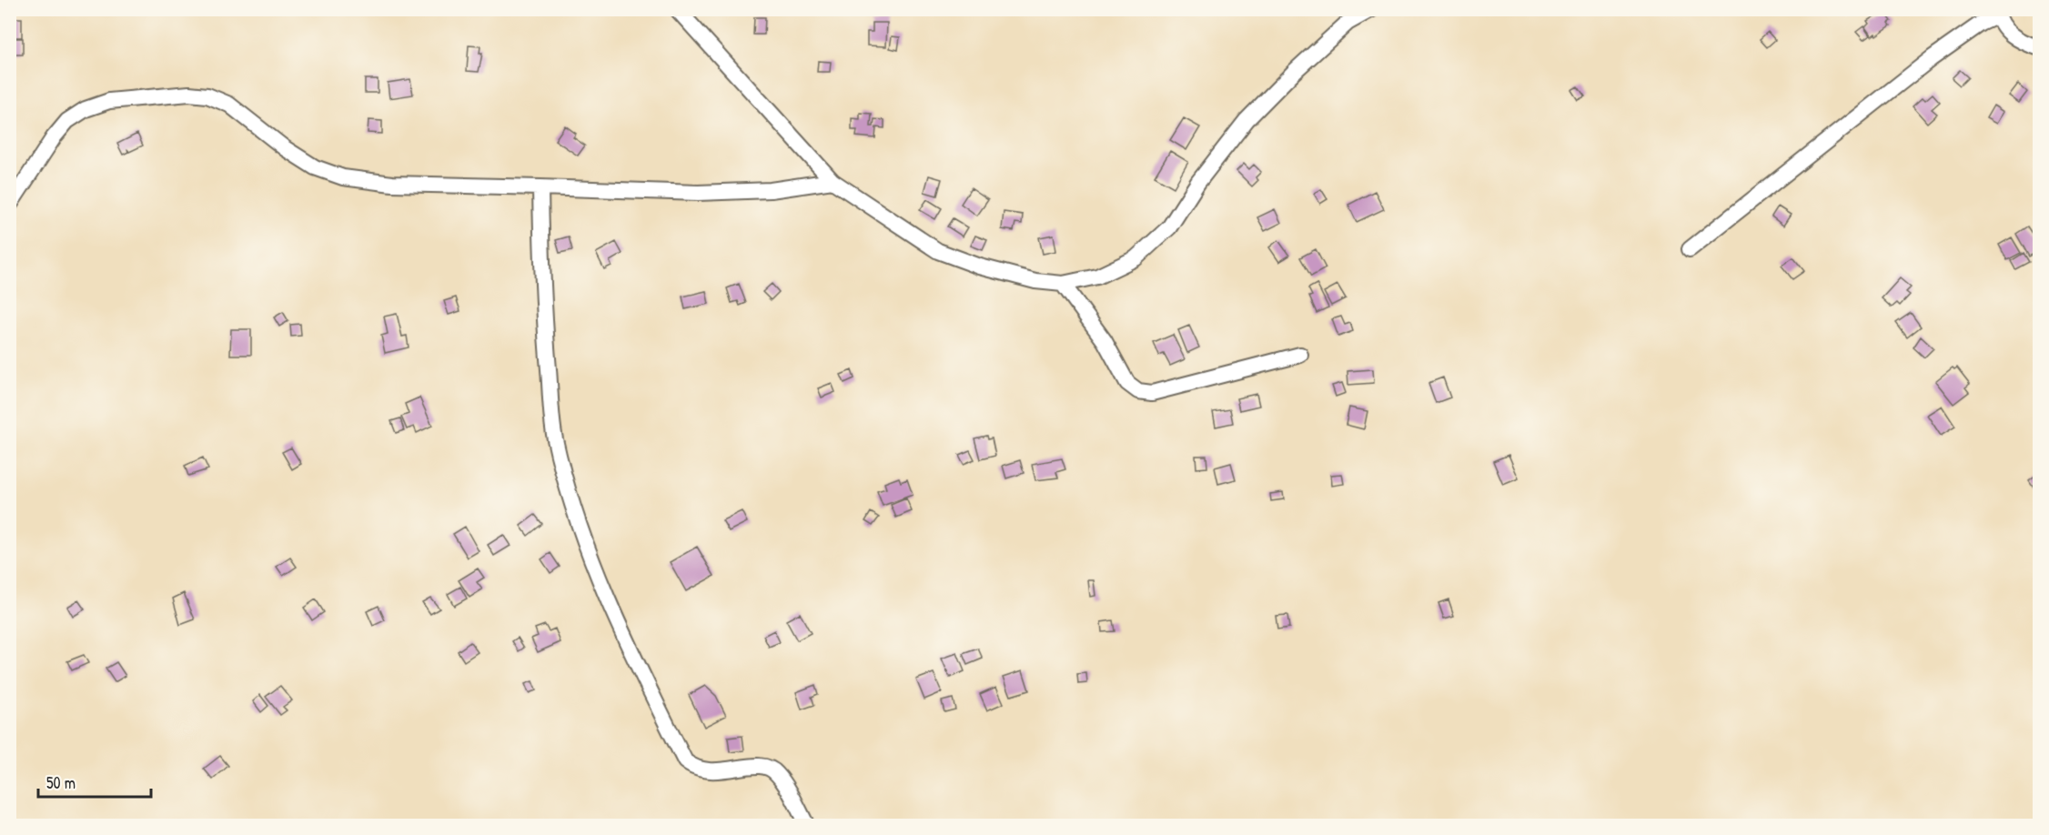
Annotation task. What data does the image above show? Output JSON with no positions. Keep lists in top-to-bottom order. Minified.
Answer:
{"scale_bar":"50 m"}
